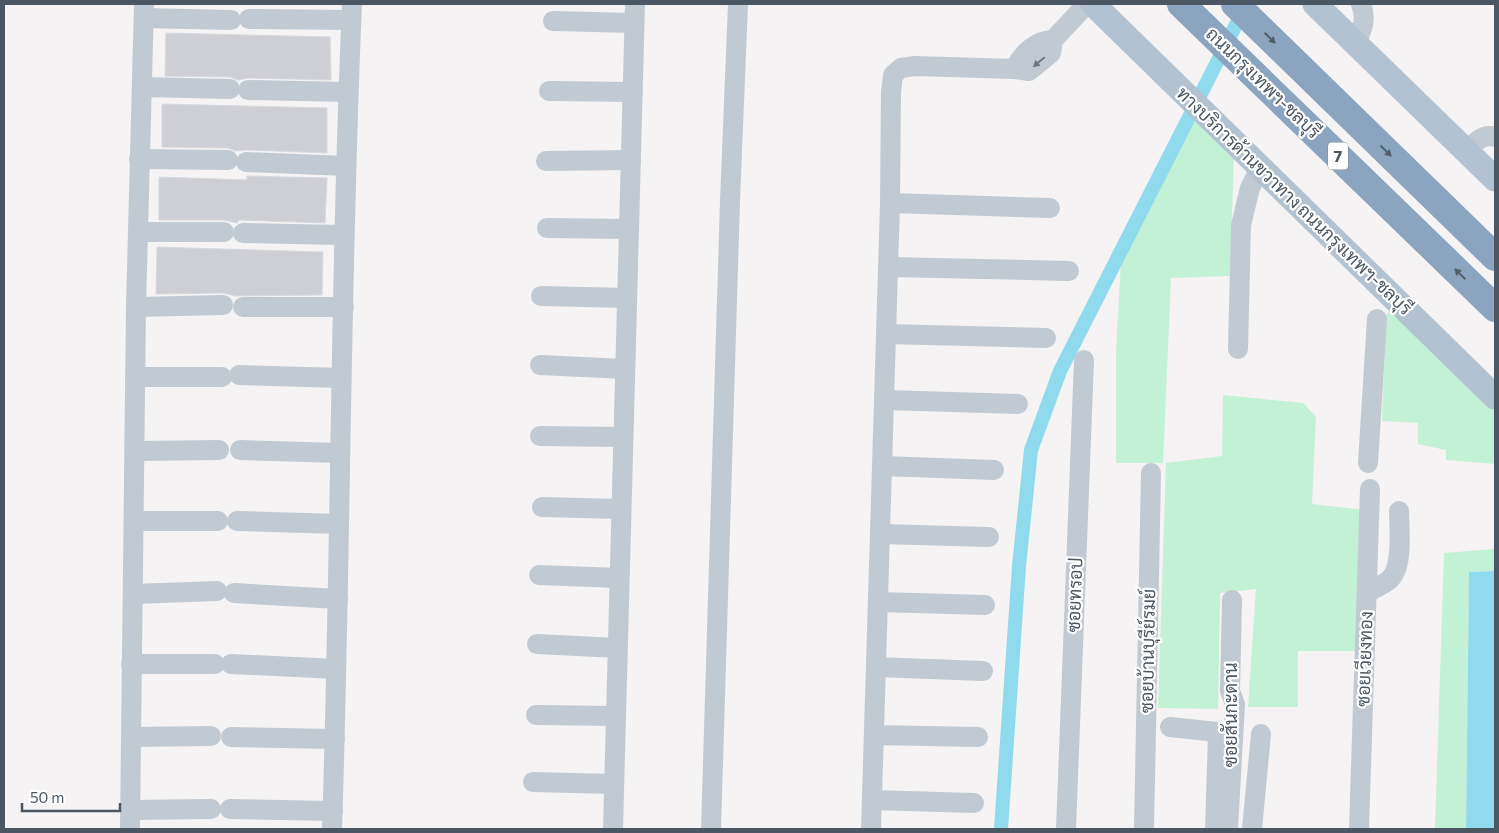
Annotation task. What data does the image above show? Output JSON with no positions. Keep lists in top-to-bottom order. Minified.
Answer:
{"streets":{"highway":["ถนนกรุงเทพฯ-ชลบุรี","7"],"main road":["ทางบริการด้านขวาทาง ถนนกรุงเทพฯ-ชลบุรี"],"street":["ซอยทรอป","ซอยบ้านบุรีย์รมย์","ซอยเวียงทอง","ซอยสันกะดาน"]},"scale_bar":"50 m"}
